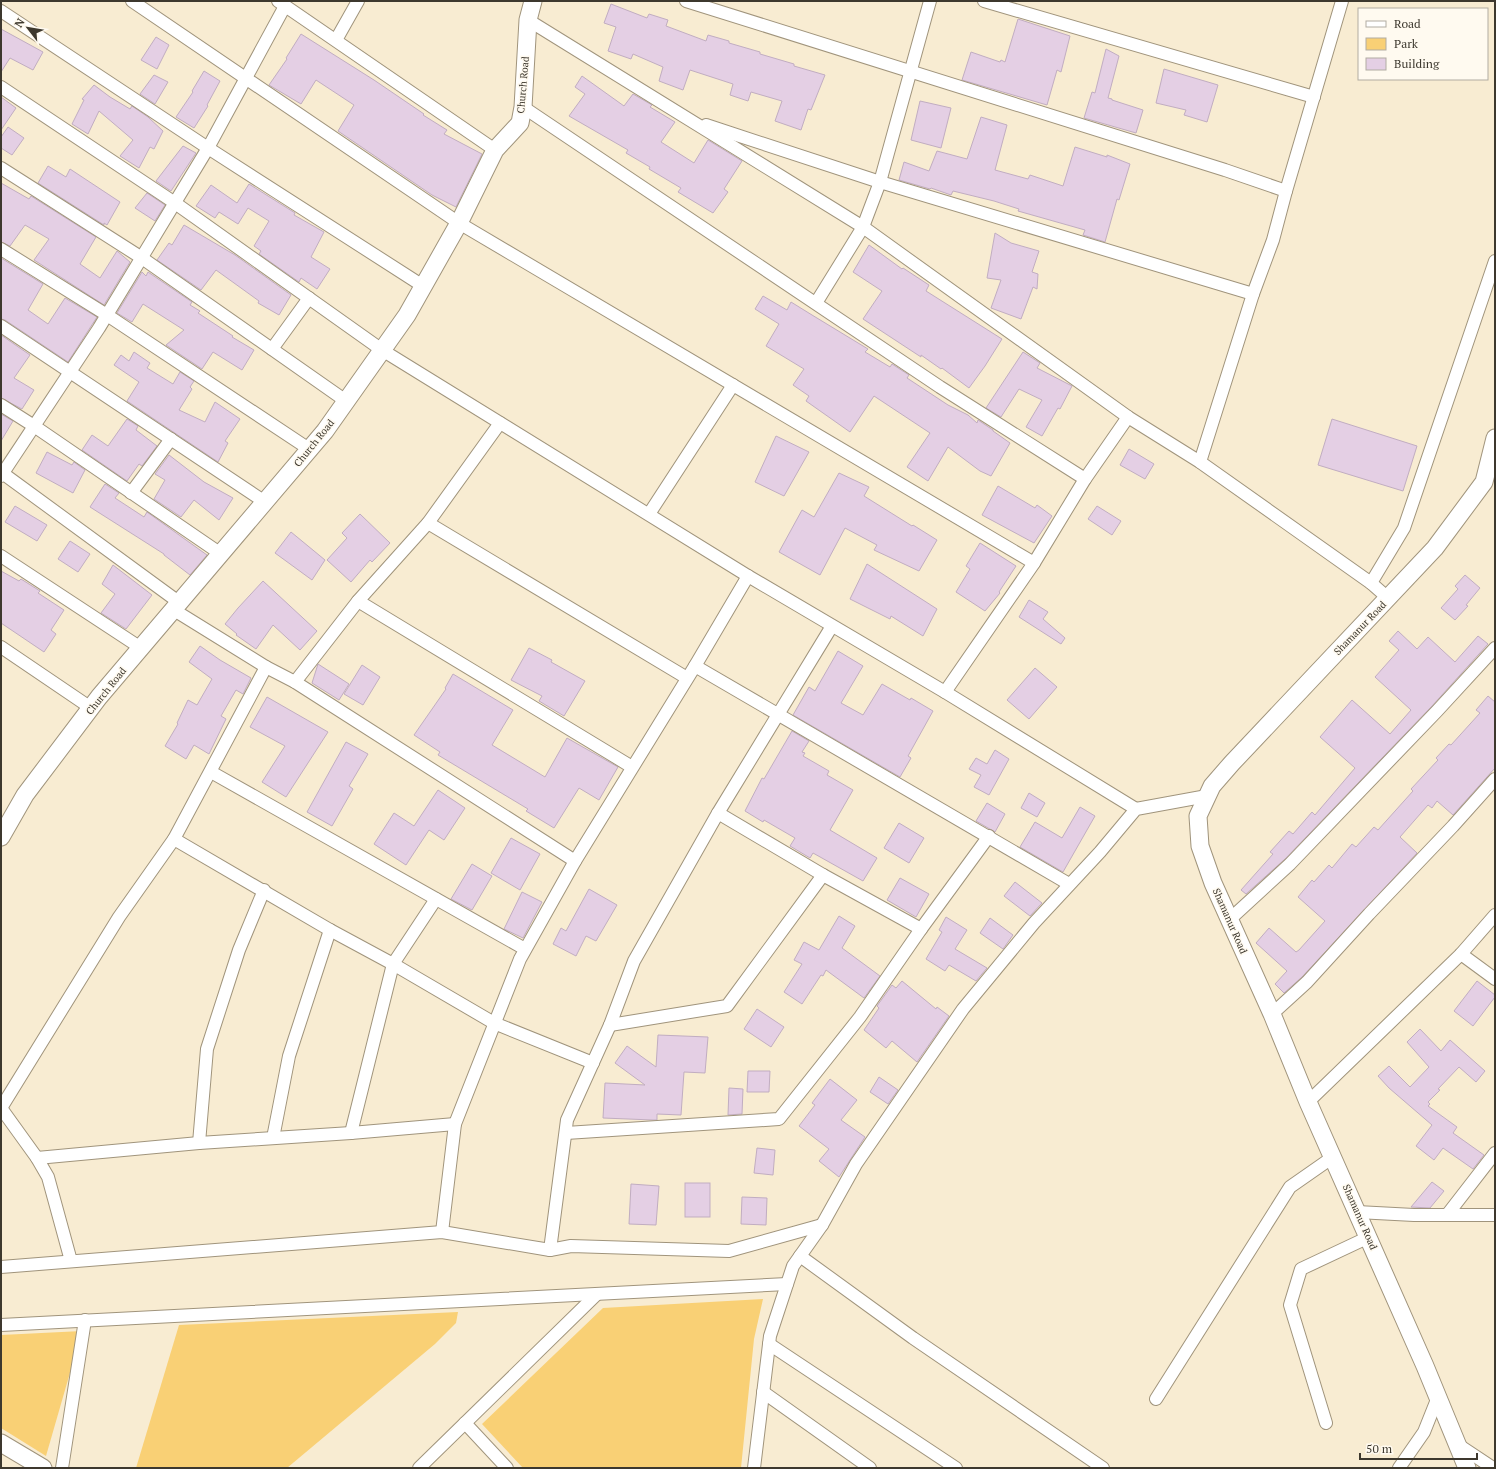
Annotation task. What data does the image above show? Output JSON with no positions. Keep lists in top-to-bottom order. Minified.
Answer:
{"streets":{"main road":["Church Road","Shamanur Road"]},"legend":["Road","Park","Building"],"scale_bar":"50 m","north":"top left"}
